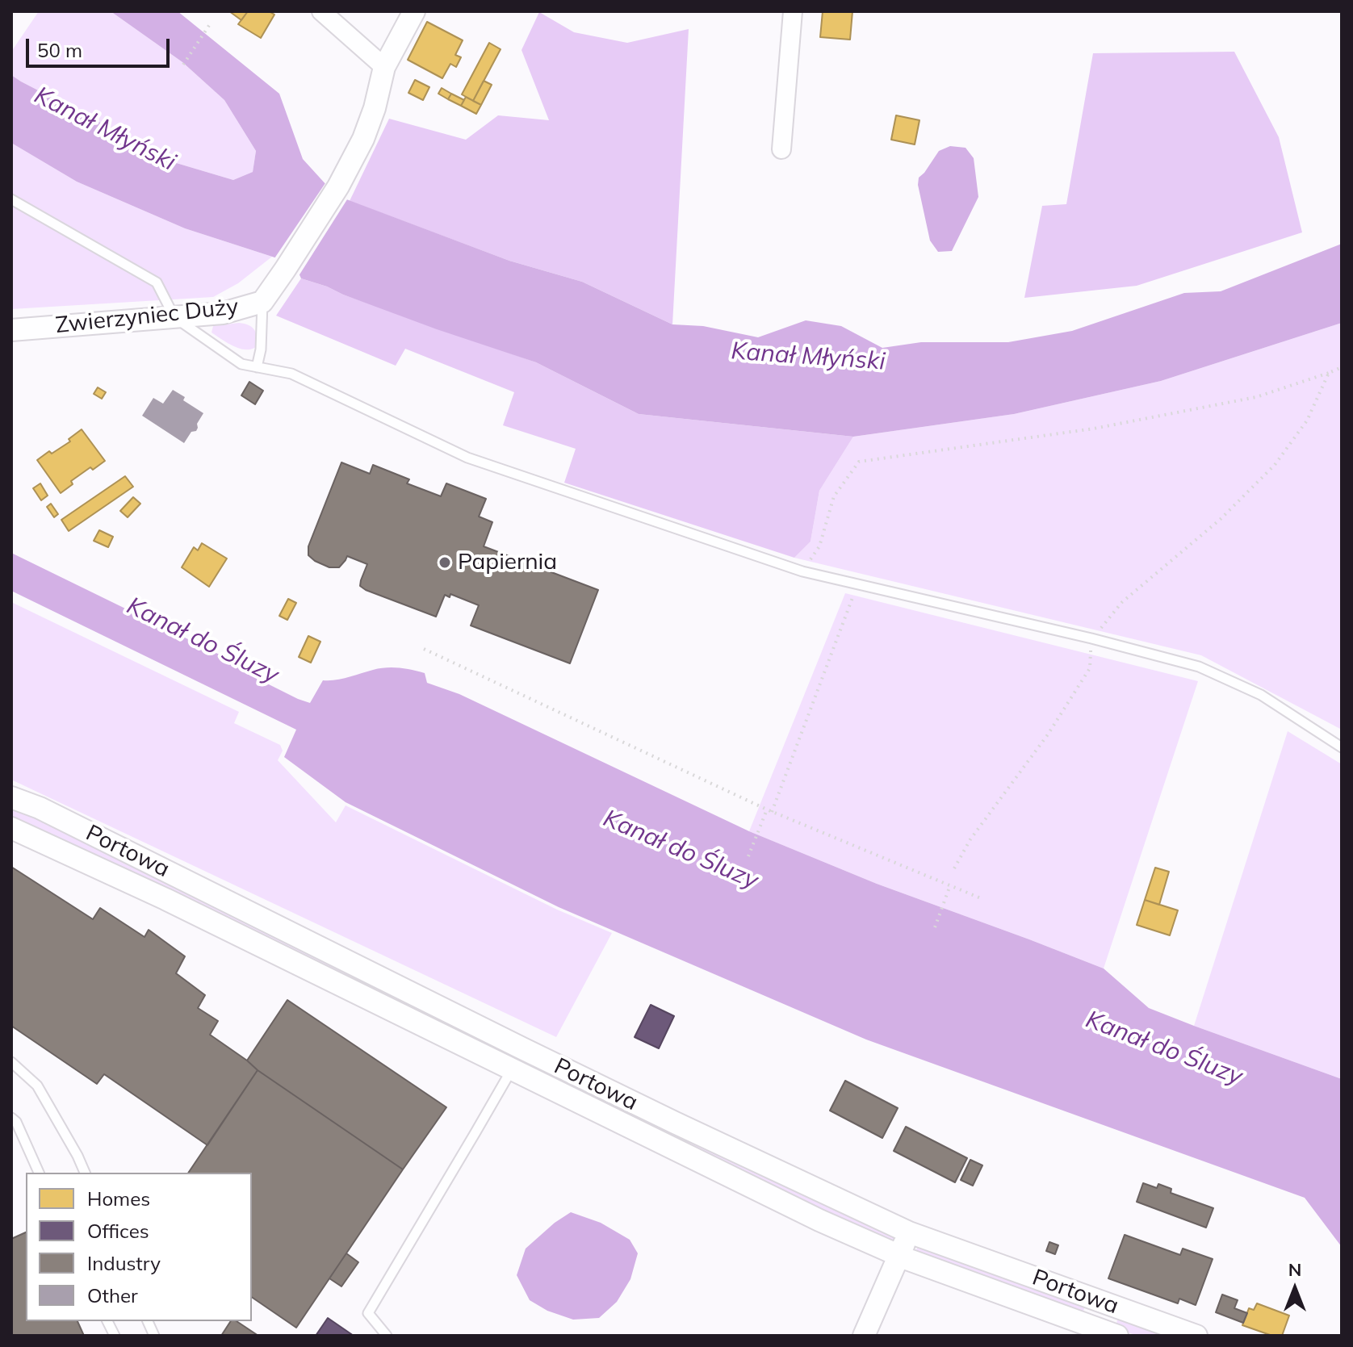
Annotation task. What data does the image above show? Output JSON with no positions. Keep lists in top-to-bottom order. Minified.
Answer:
{"streets":{"street":["Zwierzyniec Duży","Portowa"]},"water":["Kanał Młyński","Kanał do Śluzy"],"places":["Papiernia"],"legend":["Homes","Offices","Industry","Other"],"scale_bar":"50 m","north":"top"}
